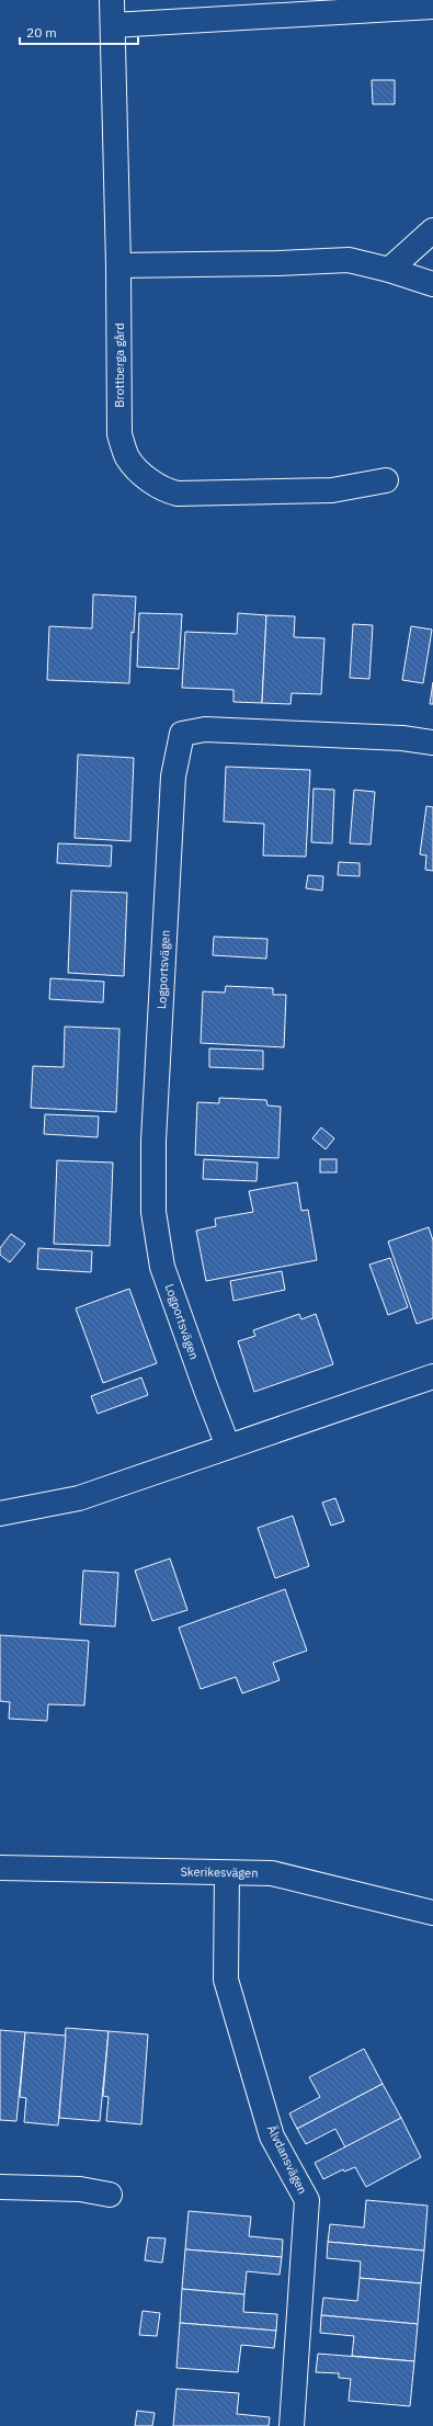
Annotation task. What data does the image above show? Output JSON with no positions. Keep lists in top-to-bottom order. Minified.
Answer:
{"streets":{"street":["Brottberga gård","Logportsvägen","Skerikesvägen","Älvdansvägen"]},"crossings":[["Skerikesvägen","Älvdansvägen"]],"scale_bar":"20 m"}
